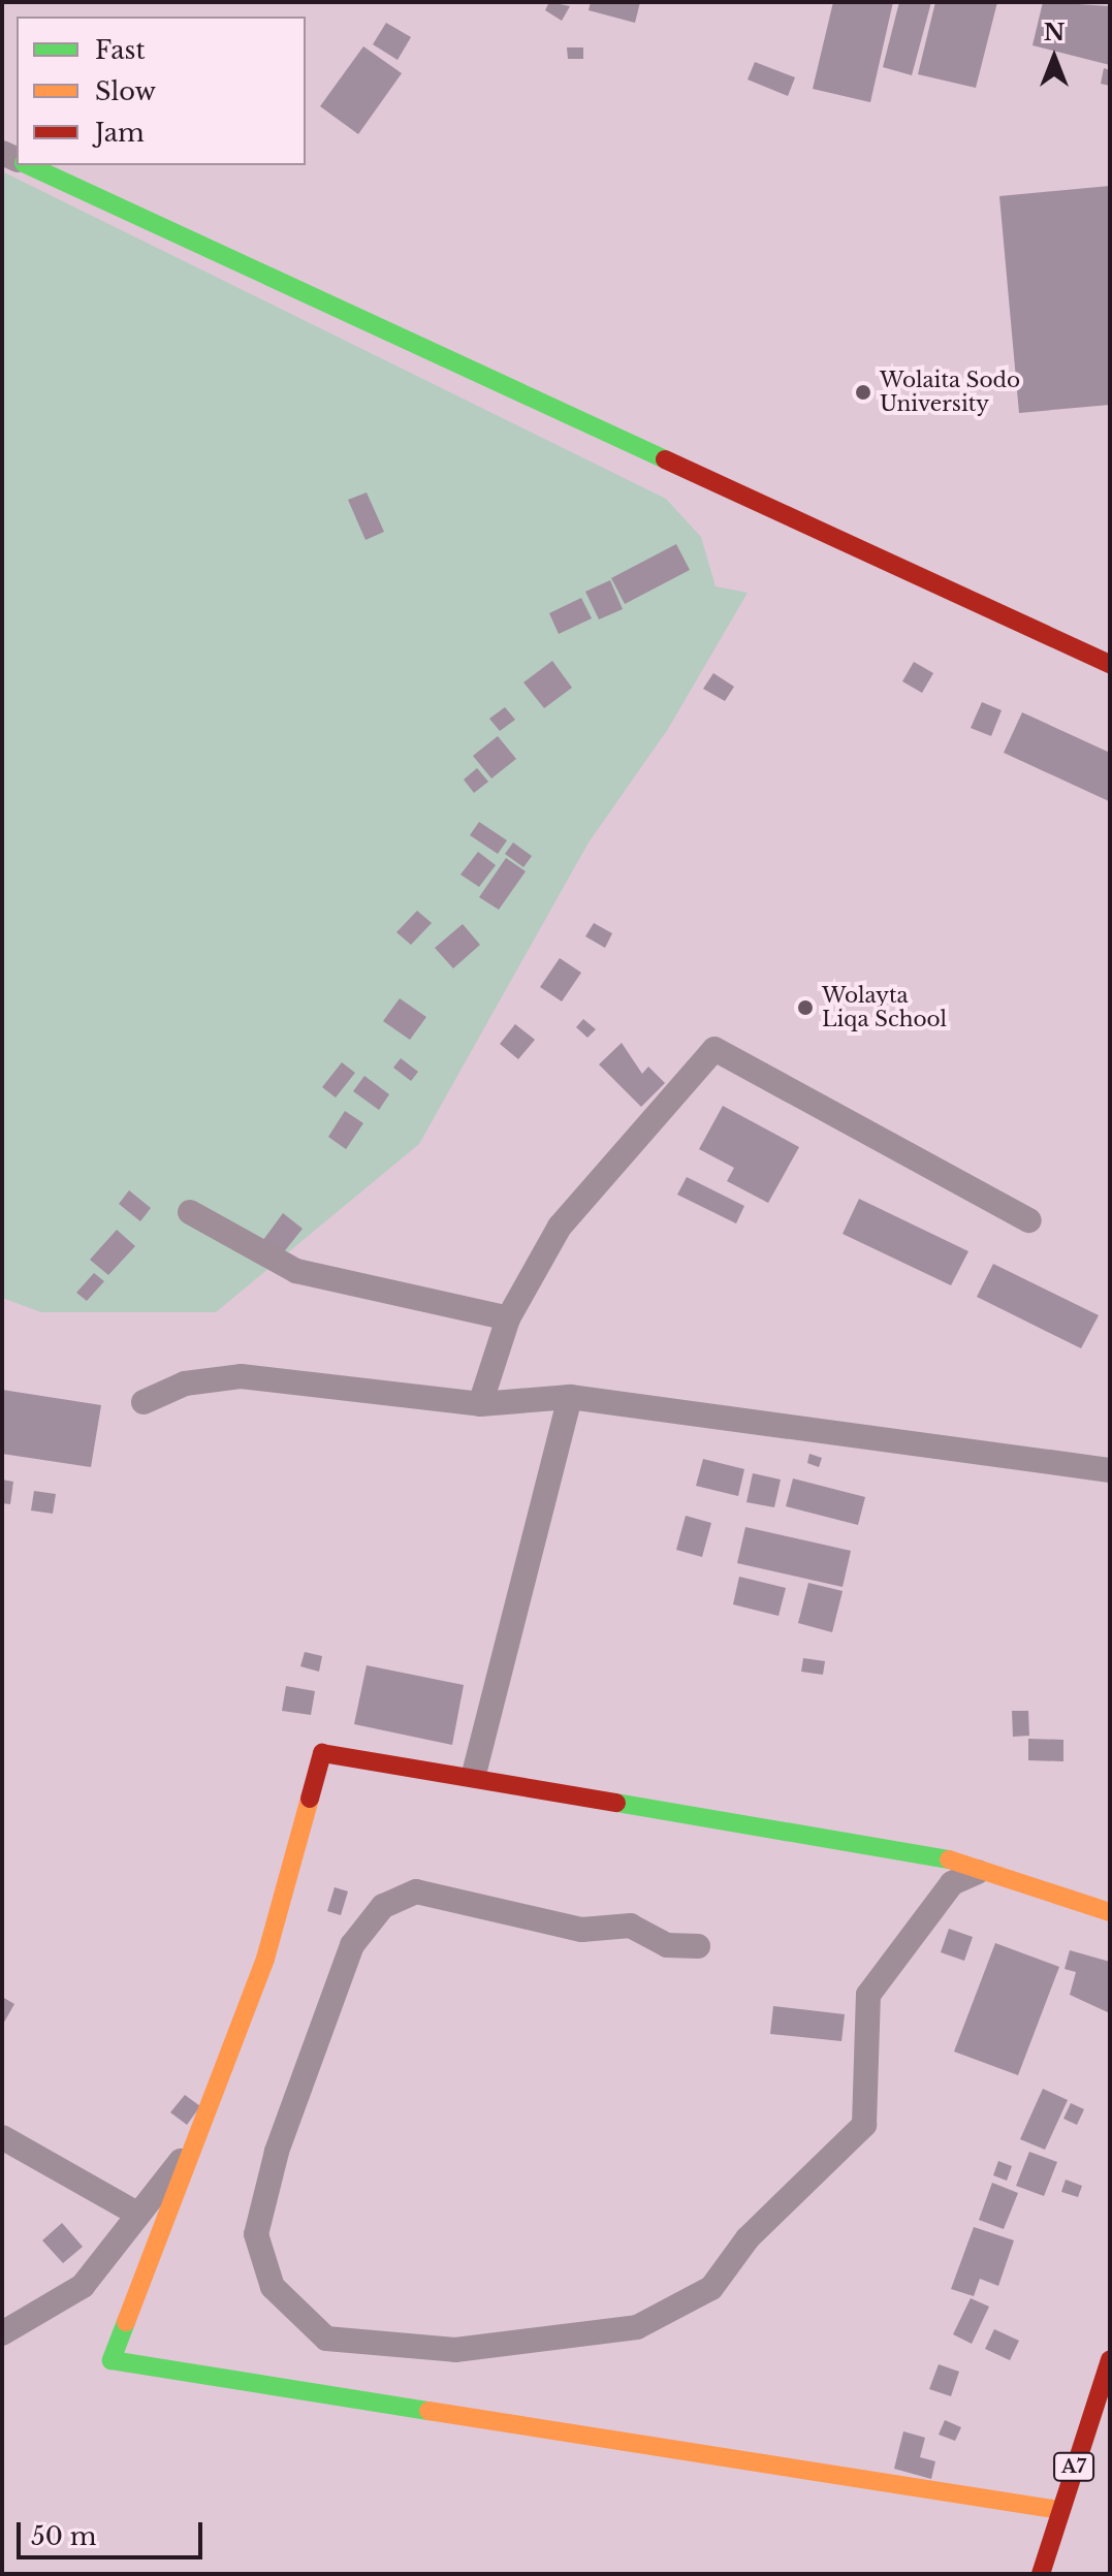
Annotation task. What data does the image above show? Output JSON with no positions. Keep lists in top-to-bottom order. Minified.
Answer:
{"streets":{"main road":["A7"]},"places":["Wolaita Sodo University","Wolayta Liqa School"],"legend":["Fast","Slow","Jam"],"scale_bar":"50 m","north":"top"}
